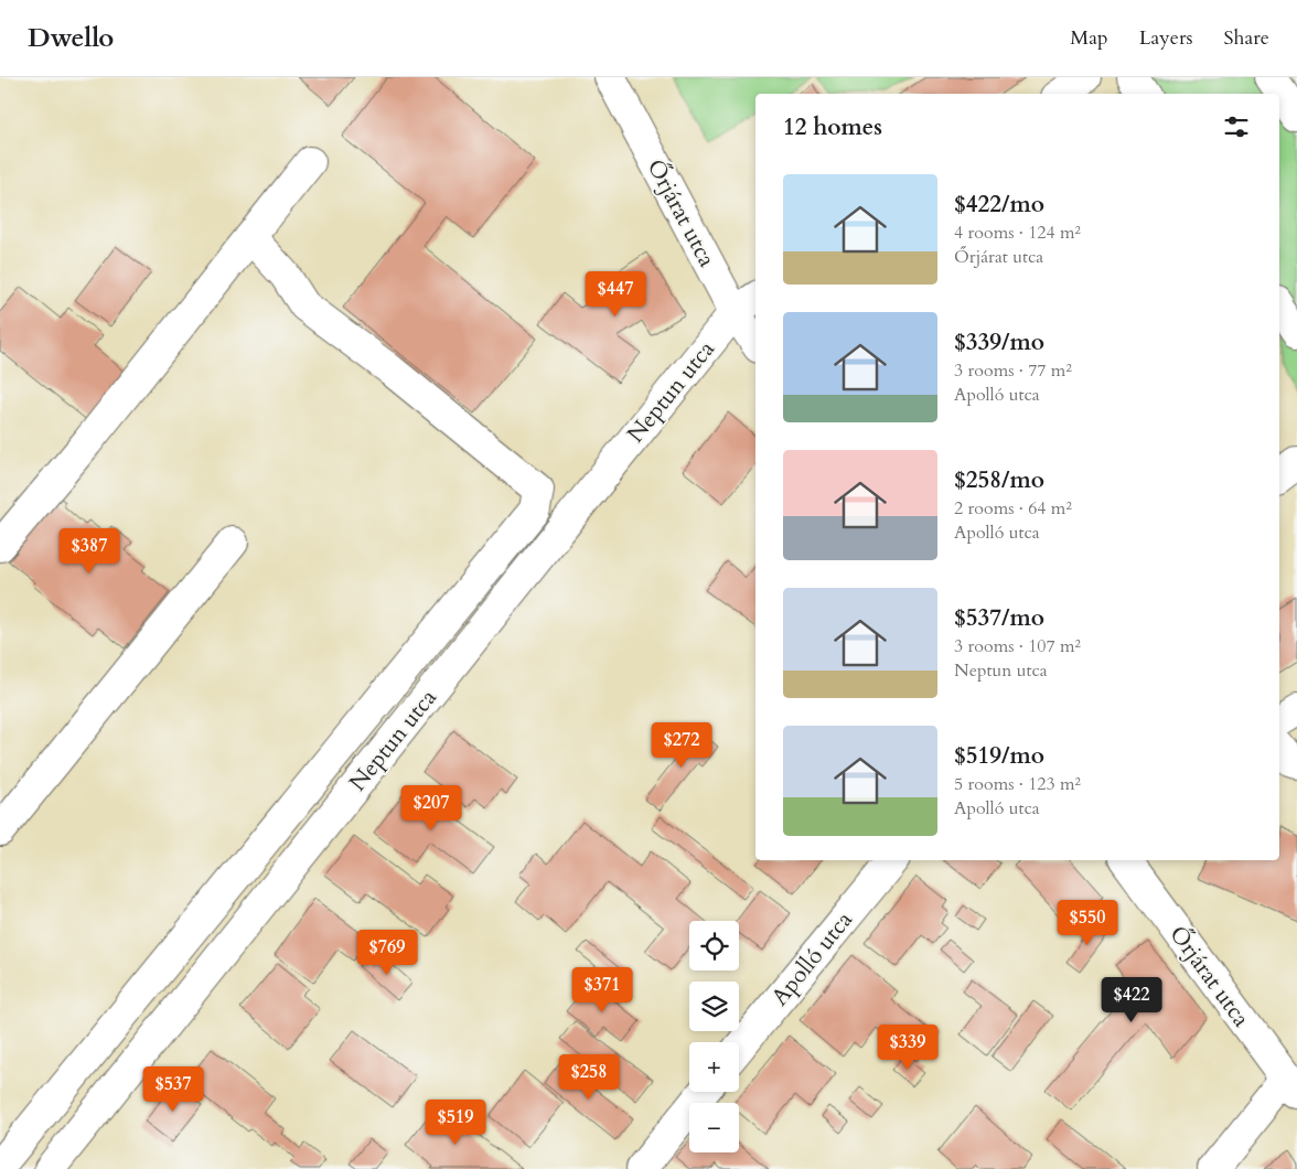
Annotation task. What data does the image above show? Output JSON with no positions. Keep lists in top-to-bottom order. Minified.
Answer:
{"streets":{"street":["Őrjárat utca","Neptun utca","Apolló utca"]},"crossings":[["Őrjárat utca","Neptun utca"]],"page":{"header":"Dwello","nav":["Map","Layers","Share"],"heading":"12 homes","list":[{"name":"$422/mo","note":"4 rooms · 124 m² · Őrjárat utca"},{"name":"$339/mo","note":"3 rooms · 77 m² · Apolló utca"},{"name":"$258/mo","note":"2 rooms · 64 m² · Apolló utca"},{"name":"$537/mo","note":"3 rooms · 107 m² · Neptun utca"},{"name":"$519/mo","note":"5 rooms · 123 m² · Apolló utca"}],"price":["$447","$387","$272","$207","$550","$769","$371","$422","$339","$258","$537","$519"],"map_buttons":["+","−"]}}
